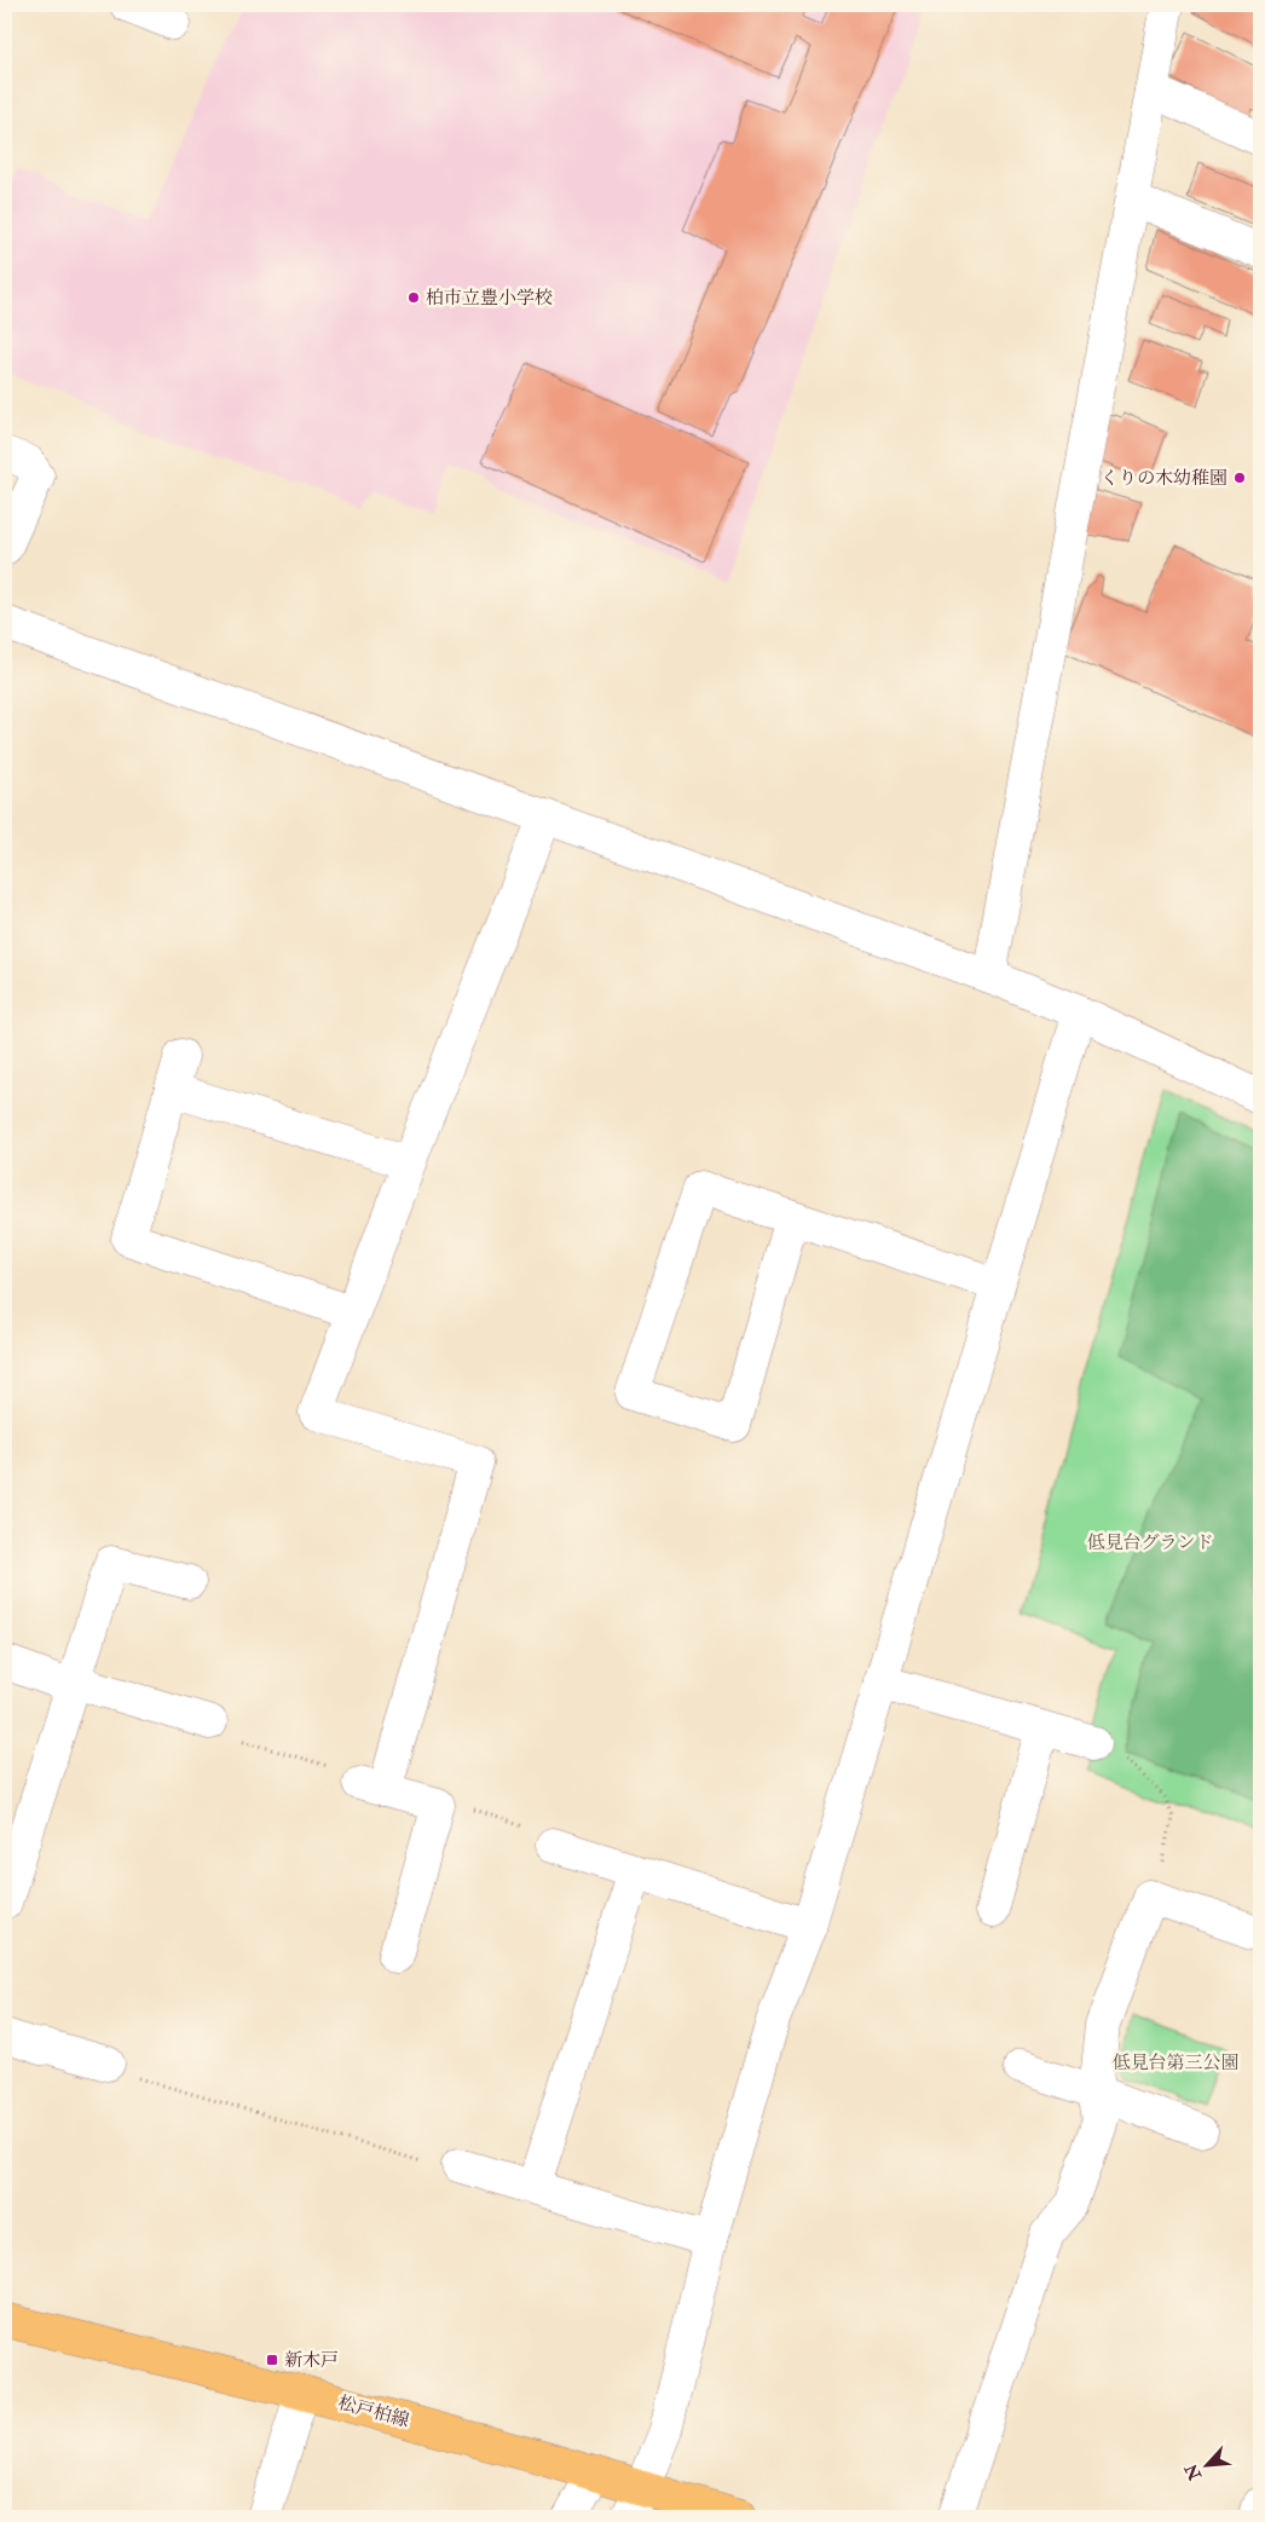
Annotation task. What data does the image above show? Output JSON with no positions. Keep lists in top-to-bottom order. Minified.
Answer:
{"streets":{"main road":["松戸柏線"]},"parks":["低見台グランド","低見台第三公園"],"places":{"other":["柏市立豊小学校","くりの木幼稚園"],"transit":["新木戸"]},"north":"bottom left"}
